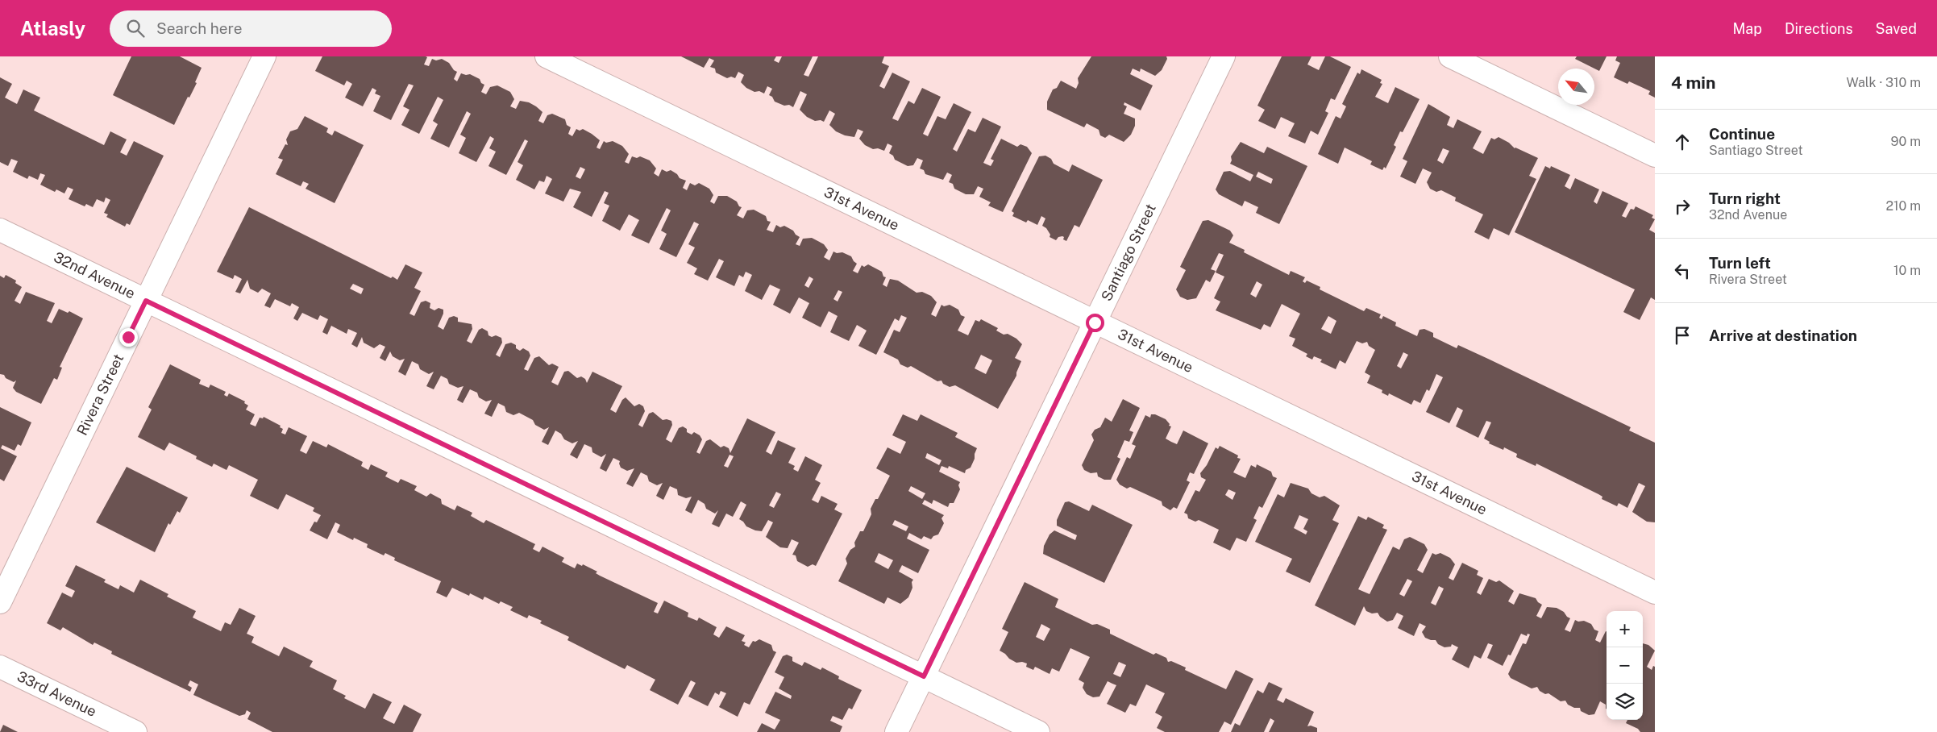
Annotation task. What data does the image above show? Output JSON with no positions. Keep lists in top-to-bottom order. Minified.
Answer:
{"streets":{"street":["31st Avenue","Santiago Street","32nd Avenue","Rivera Street","33rd Avenue"]},"crossings":[["31st Avenue","Santiago Street"],["Santiago Street","32nd Avenue"],["32nd Avenue","Rivera Street"]],"north":"top left","page":{"header":"Atlasly","search":"Search here","nav":["Map","Directions","Saved"],"heading":["4 min","Walk · 310 m"],"list":[["Continue","Santiago Street","90 m"],["Turn right","32nd Avenue","210 m"],["Turn left","Rivera Street","10 m"],"Arrive at destination"],"map_buttons":["+","−"]}}
